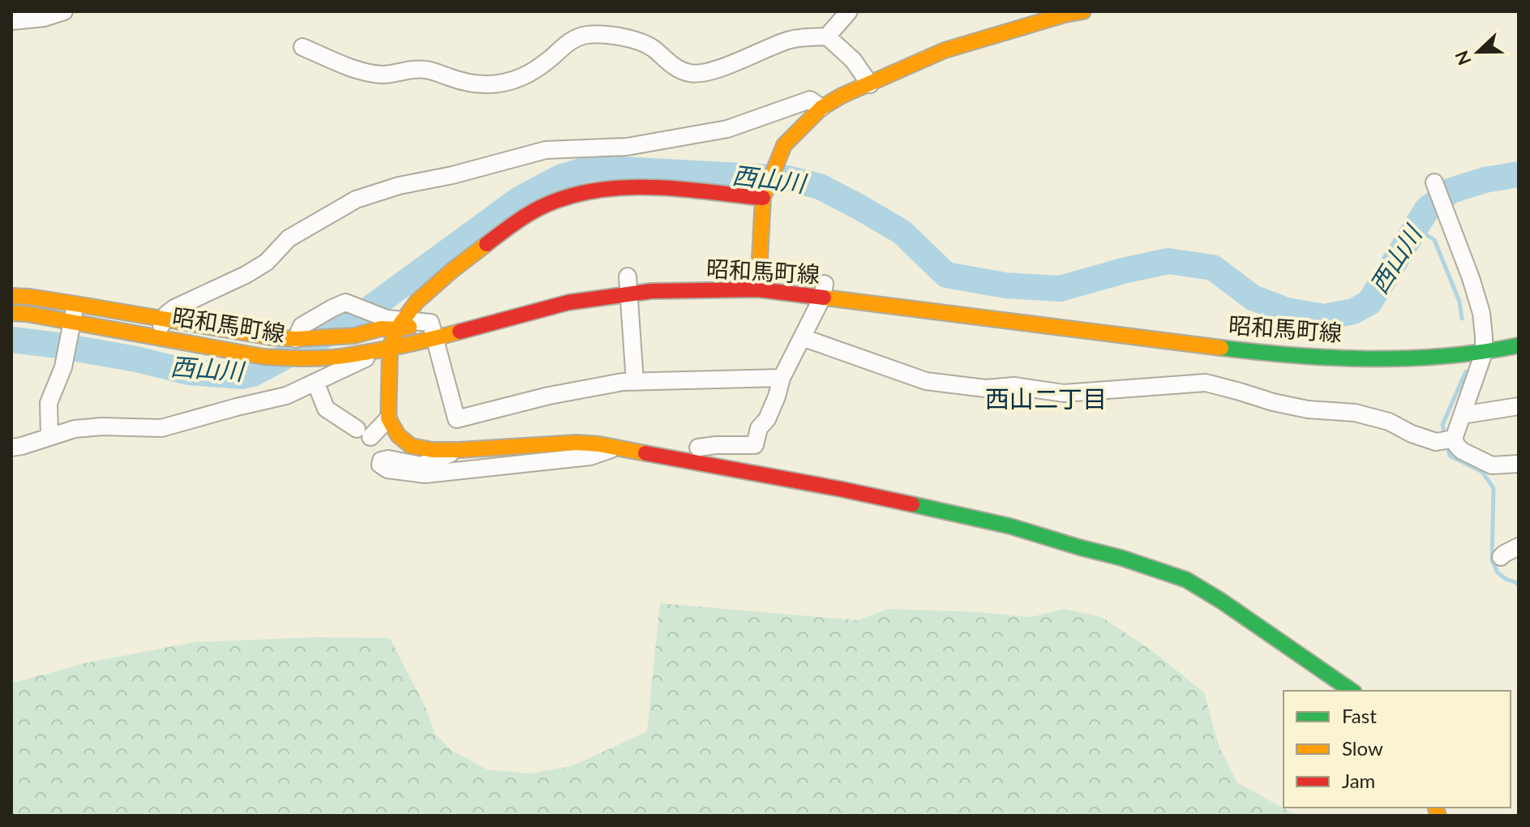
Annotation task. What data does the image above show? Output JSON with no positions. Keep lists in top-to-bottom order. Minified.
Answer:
{"streets":{"street":["昭和馬町線"]},"districts":["西山二丁目"],"water":["西山川"],"legend":["Fast","Slow","Jam"],"north":"left"}
